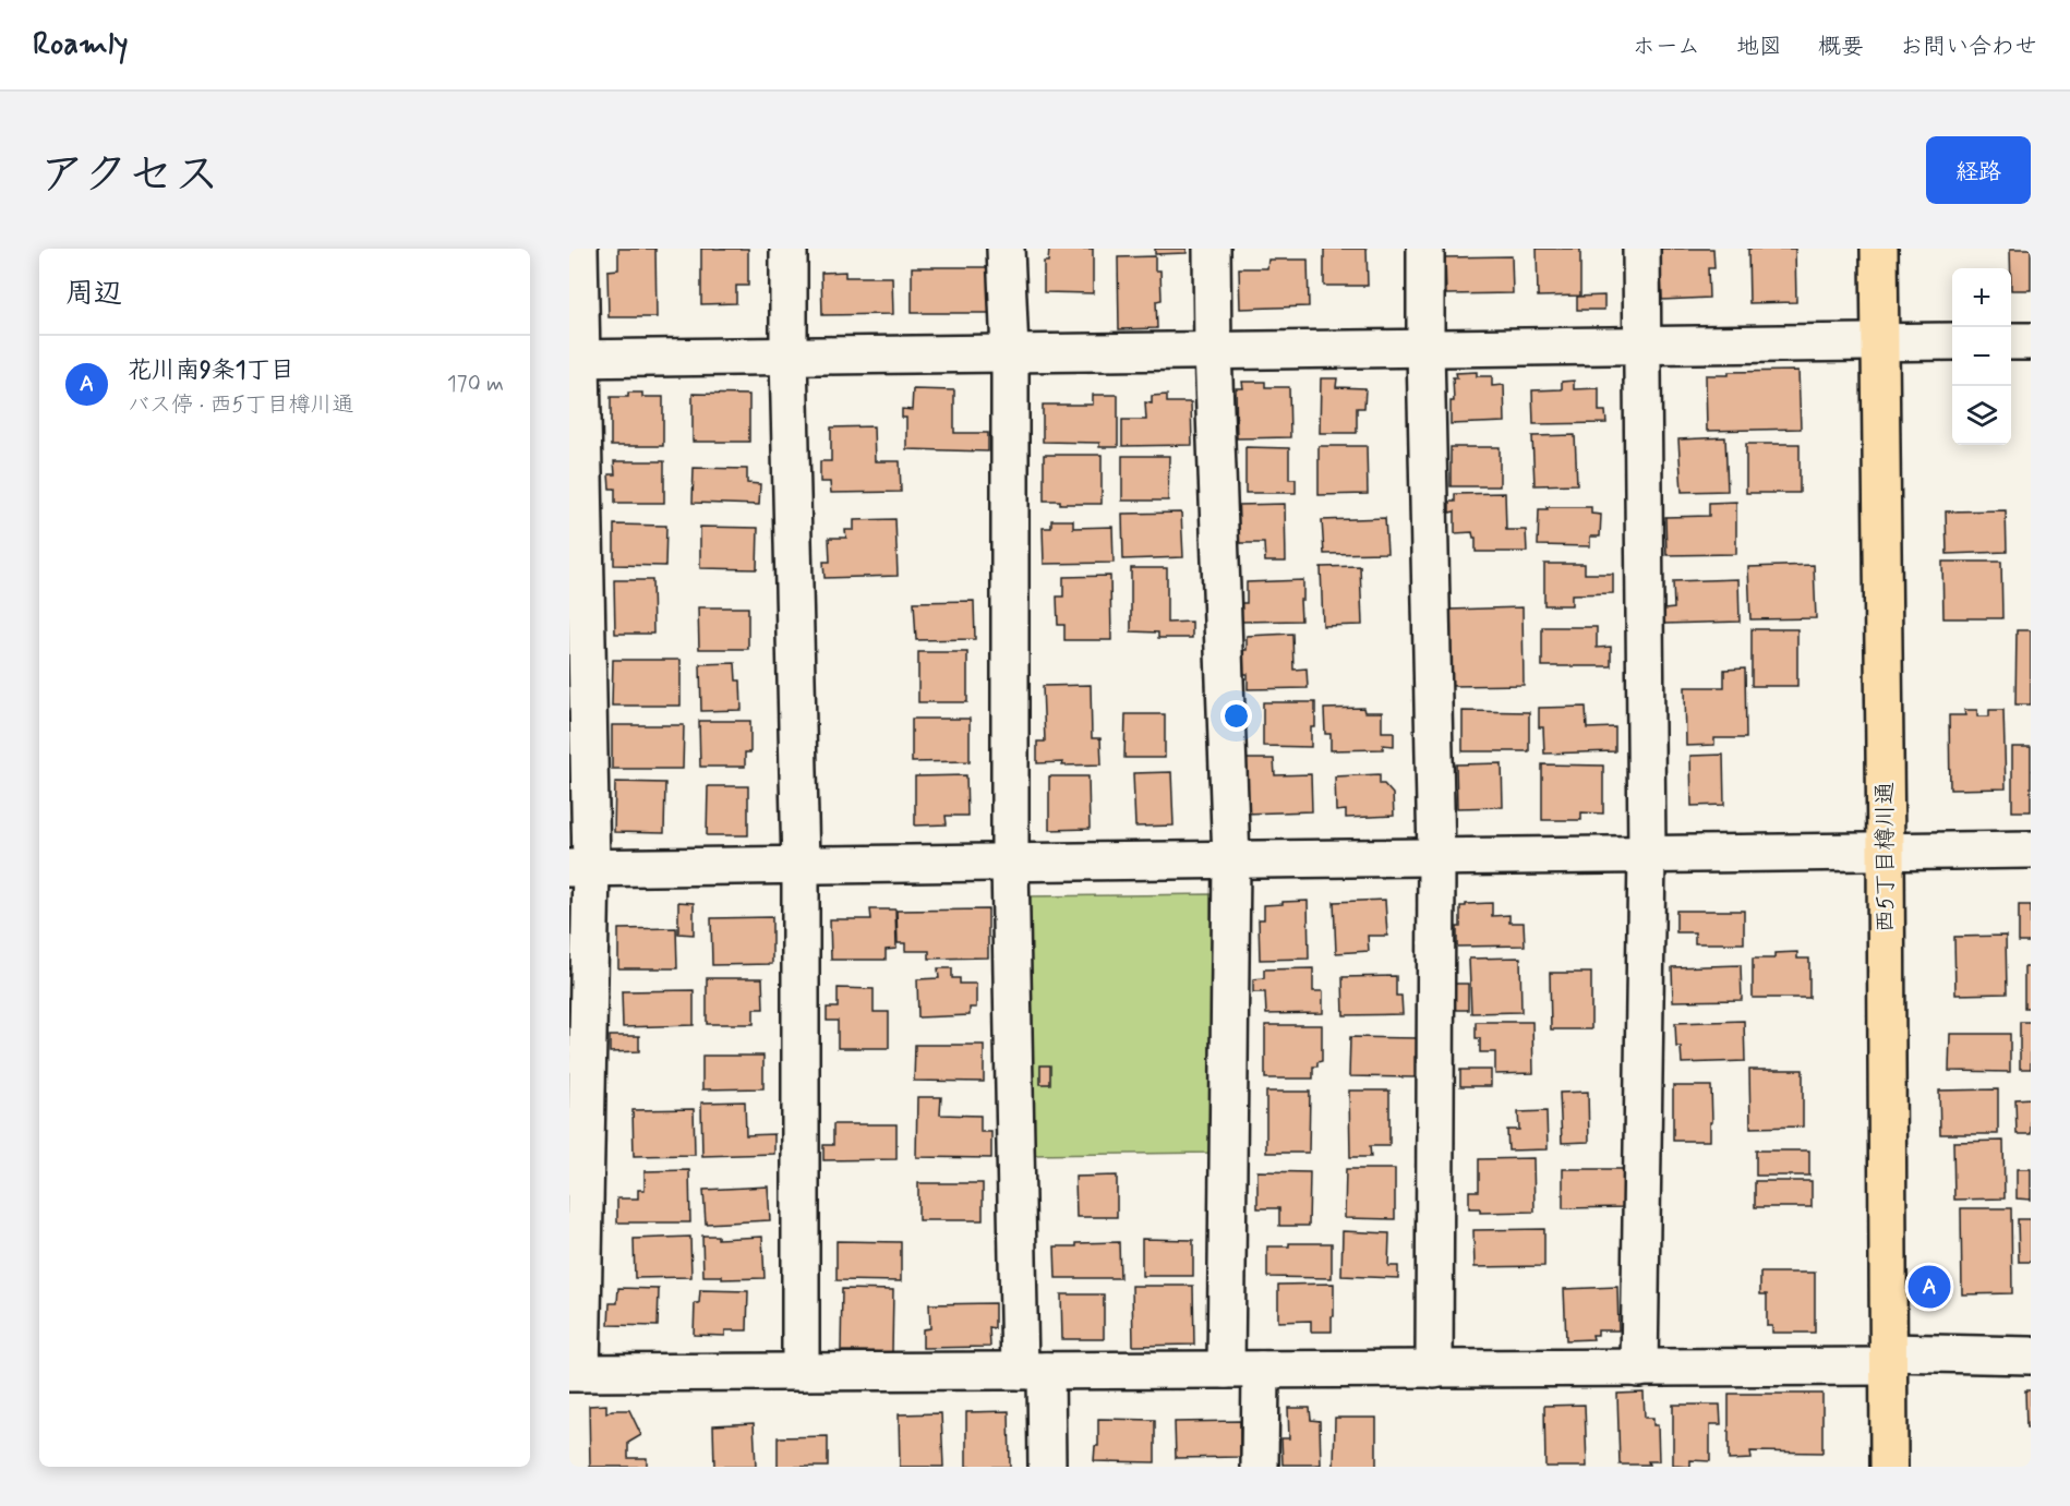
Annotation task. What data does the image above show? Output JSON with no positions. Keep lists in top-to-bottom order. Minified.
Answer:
{"streets":{"main road":["西5丁目樽川通"]},"page":{"header":"Roamly","nav":["ホーム","地図","概要","お問い合わせ"],"title":"アクセス","buttons":"経路","heading":"周辺","map_buttons":["+","−"],"list":[{"mark":"A","name":"花川南9条1丁目","note":"バス停 · 西5丁目樽川通","value":"170 m"}],"pins":"A"}}
